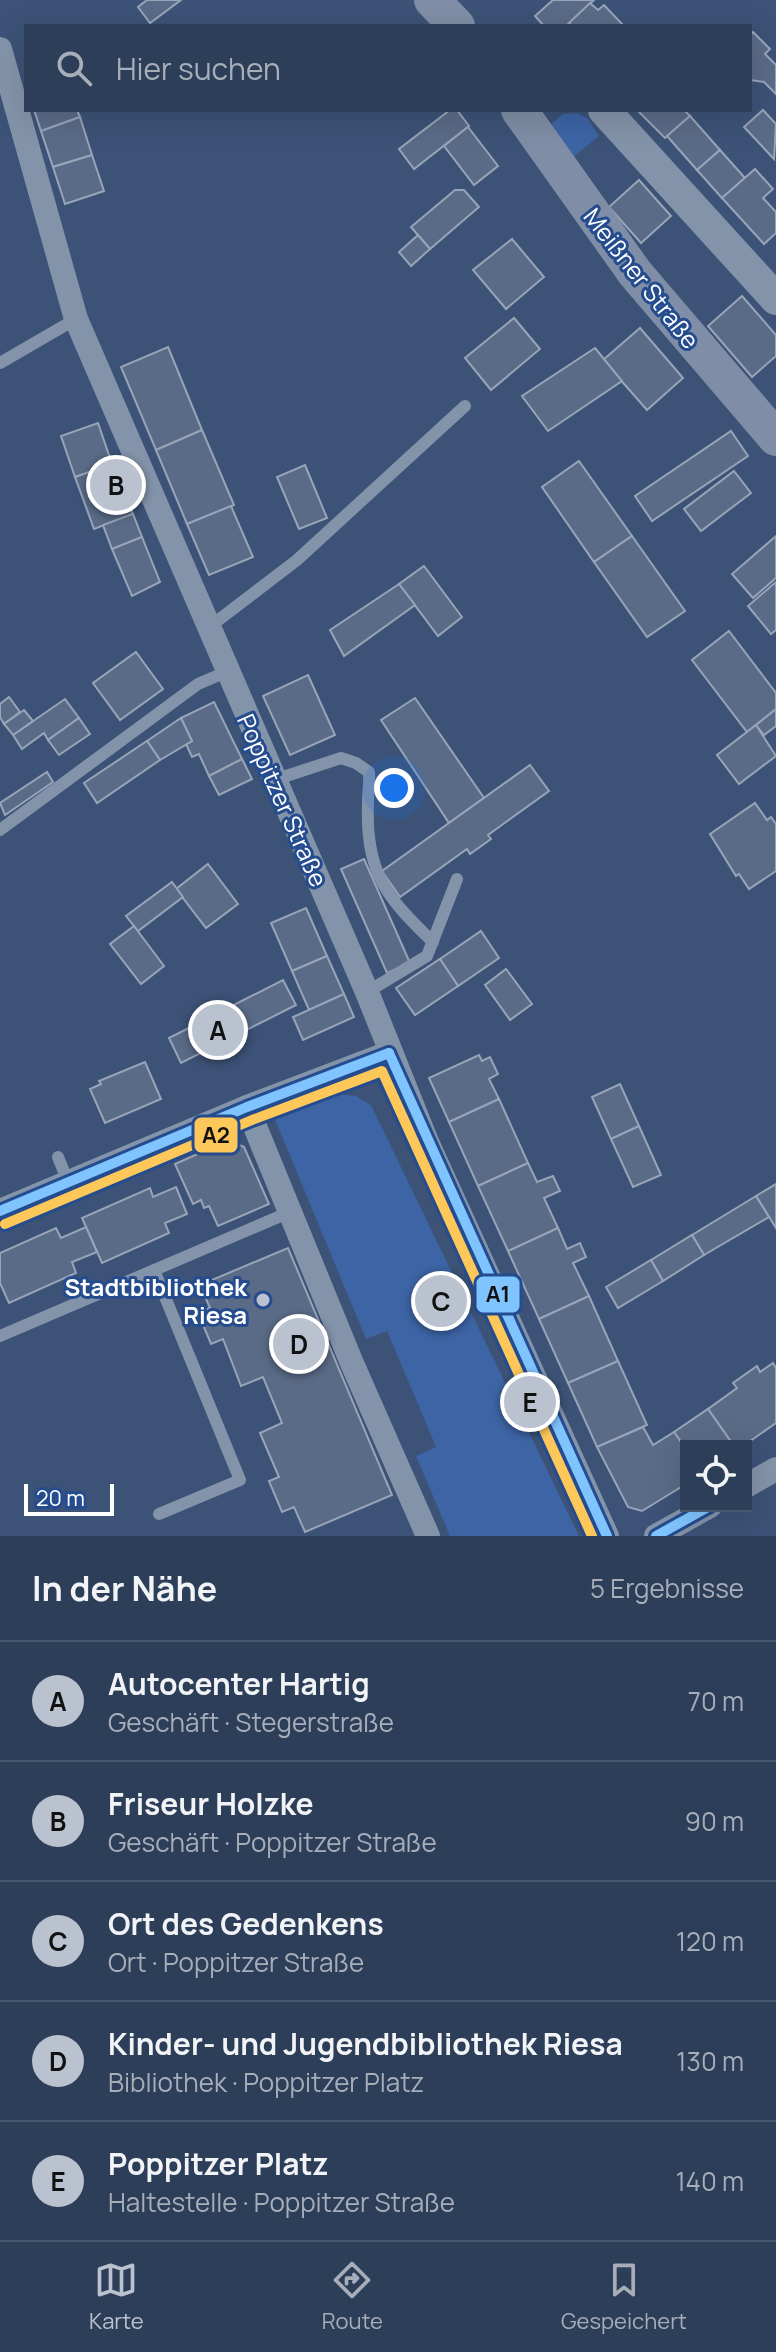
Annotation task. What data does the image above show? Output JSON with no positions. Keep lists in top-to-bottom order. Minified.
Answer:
{"streets":{"main road":["Meißner Straße"],"street":["Poppitzer Straße"]},"places":["Stadtbibliothek Riesa"],"lines":["transit line A1","transit line A2"],"scale_bar":"20 m","page":{"search":"Hier suchen","pins":["B","A","C","D","E"],"scale":"20 m","heading":["In der Nähe","5 Ergebnisse"],"list":[{"mark":"A","name":"Autocenter Hartig","note":"Geschäft · Stegerstraße","value":"70 m"},{"mark":"B","name":"Friseur Holzke","note":"Geschäft · Poppitzer Straße","value":"90 m"},{"mark":"C","name":"Ort des Gedenkens","note":"Ort · Poppitzer Straße","value":"120 m"},{"mark":"D","name":"Kinder- und Jugendbibliothek Riesa","note":"Bibliothek · Poppitzer Platz","value":"130 m"},{"mark":"E","name":"Poppitzer Platz","note":"Haltestelle · Poppitzer Straße","value":"140 m"}],"nav":["Karte","Route","Gespeichert"]}}
